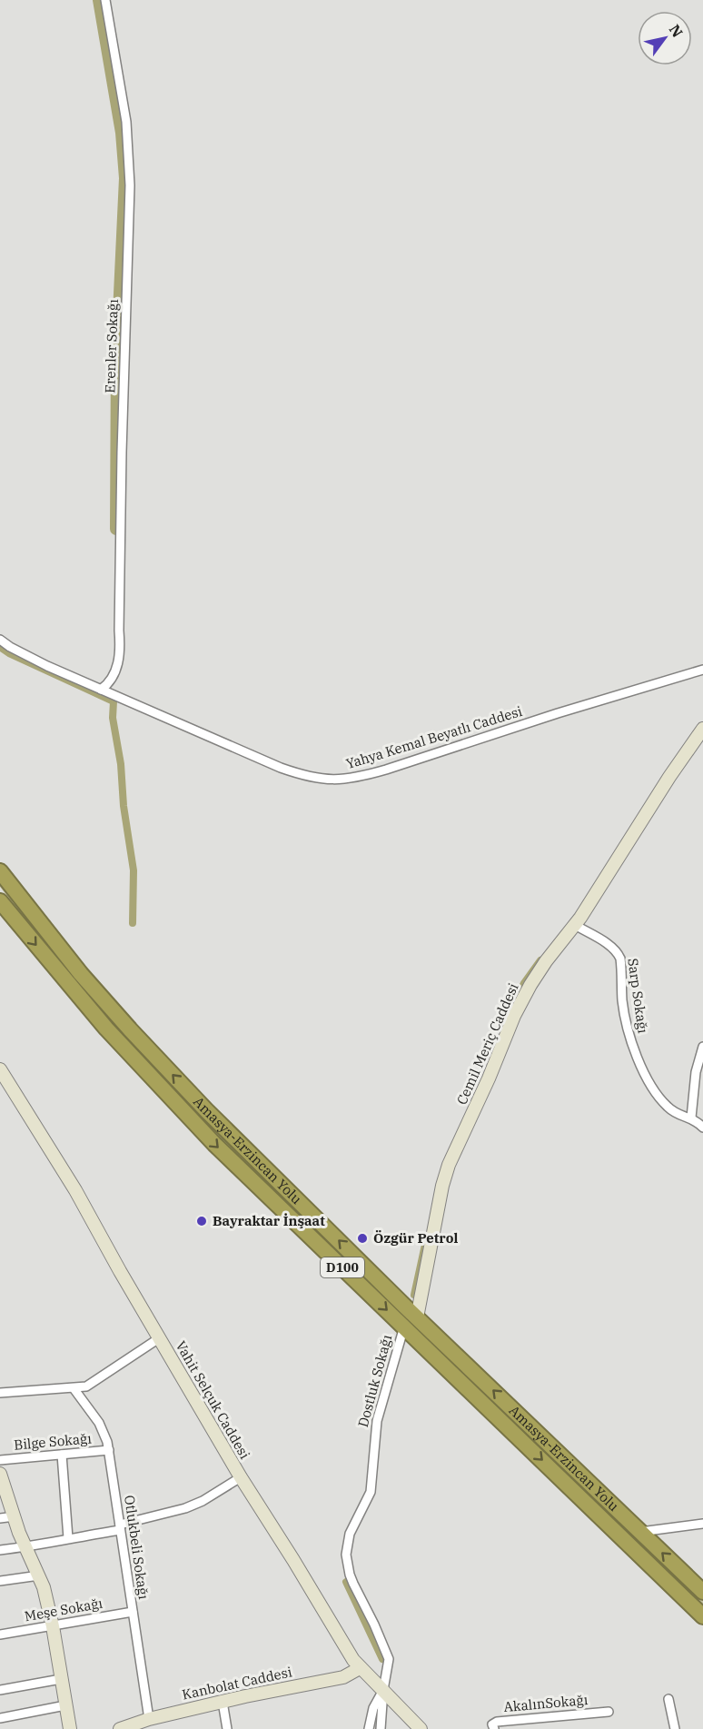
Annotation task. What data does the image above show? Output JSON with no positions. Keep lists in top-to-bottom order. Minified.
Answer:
{"streets":{"highway":["Amasya-Erzincan Yolu","D100"],"street":["Erenler Sokağı","Yahya Kemal Beyatlı Caddesi","Sarp Sokağı","Cemil Meriç Caddesi","Dostluk Sokağı","Vahit Selçuk Caddesi","Bilge Sokağı","Otlukbeli Sokağı","Meşe Sokağı","Kanbolat Caddesi","AkalınSokağı"]},"crossings":[["Erenler Sokağı","Yahya Kemal Beyatlı Caddesi"],["Sarp Sokağı","Cemil Meriç Caddesi"],["Cemil Meriç Caddesi","Amasya-Erzincan Yolu"],["Amasya-Erzincan Yolu","Dostluk Sokağı"],["Dostluk Sokağı","Vahit Selçuk Caddesi"],["Vahit Selçuk Caddesi","Kanbolat Caddesi"],["Bilge Sokağı","Otlukbeli Sokağı"],["Otlukbeli Sokağı","Meşe Sokağı"],["Otlukbeli Sokağı","Kanbolat Caddesi"]],"places":["Bayraktar İnşaat","Özgür Petrol"],"north":"top right"}
